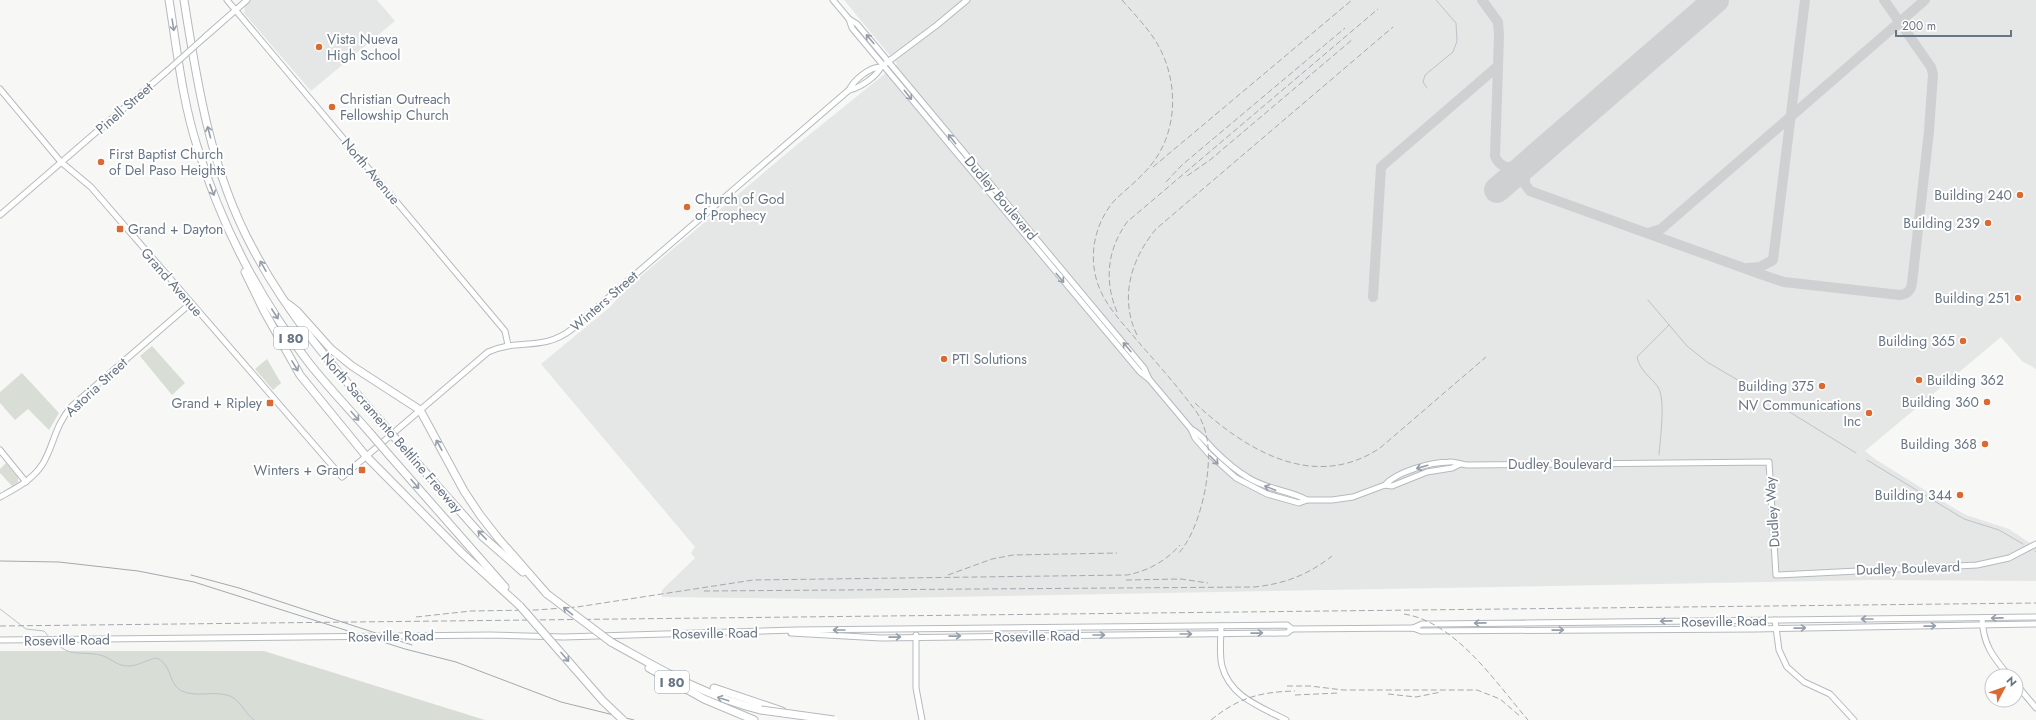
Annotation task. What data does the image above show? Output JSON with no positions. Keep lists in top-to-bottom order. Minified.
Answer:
{"streets":{"highway":["I 80","North Sacramento Beltline Freeway"],"main road":["Pinell Street","North Avenue","Dudley Boulevard","Grand Avenue","Winters Street","Astoria Street","Dudley Way","Roseville Road"]},"crossings":[["Pinell Street","North Avenue"],["Pinell Street","Grand Avenue"],["North Avenue","Winters Street"],["Dudley Boulevard","Winters Street"],["Dudley Boulevard","Dudley Way"],["Grand Avenue","Winters Street"],["Grand Avenue","Astoria Street"],["I 80","North Sacramento Beltline Freeway"]],"places":{"other":["Vista Nueva High School","Christian Outreach Fellowship Church","First Baptist Church of Del Paso Heights","Building 240","Church of God of Prophecy","Building 239","Building 251","Building 365","PTI Solutions","Building 362","Building 375","Building 360","NV Communications Inc","Building 368","Building 344"],"transit":["Grand + Dayton","Grand + Ripley","Winters + Grand"]},"scale_bar":"200 m","north":"top right"}
